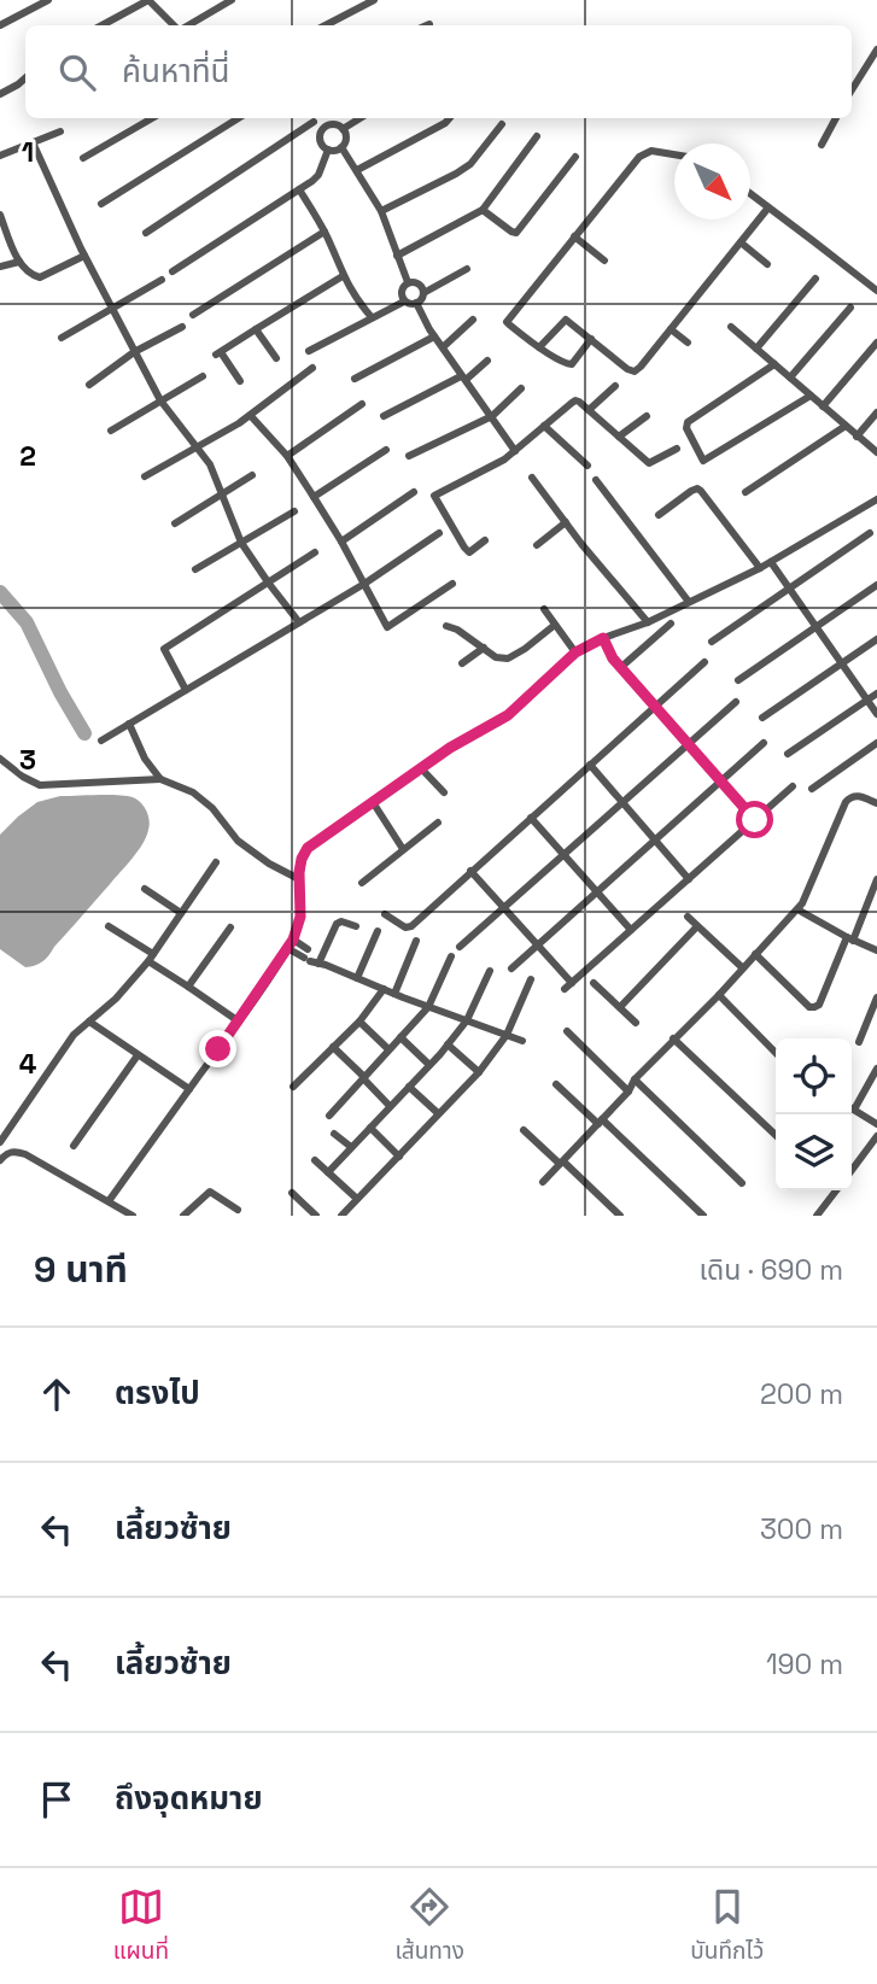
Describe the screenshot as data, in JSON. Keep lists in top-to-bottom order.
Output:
{
  "north": "bottom right",
  "page": {
    "search": "ค้นหาที่นี่",
    "heading": ["9 นาที", "เดิน · 690 m"],
    "list": [
      ["ตรงไป", "200 m"],
      ["เลี้ยวซ้าย", "300 m"],
      ["เลี้ยวซ้าย", "190 m"],
      "ถึงจุดหมาย"
    ],
    "nav": ["แผนที่", "เส้นทาง", "บันทึกไว้"]
  },
  "grid": {
    "rows": [
      "1",
      "2",
      "3",
      "4"
    ]
  }
}
